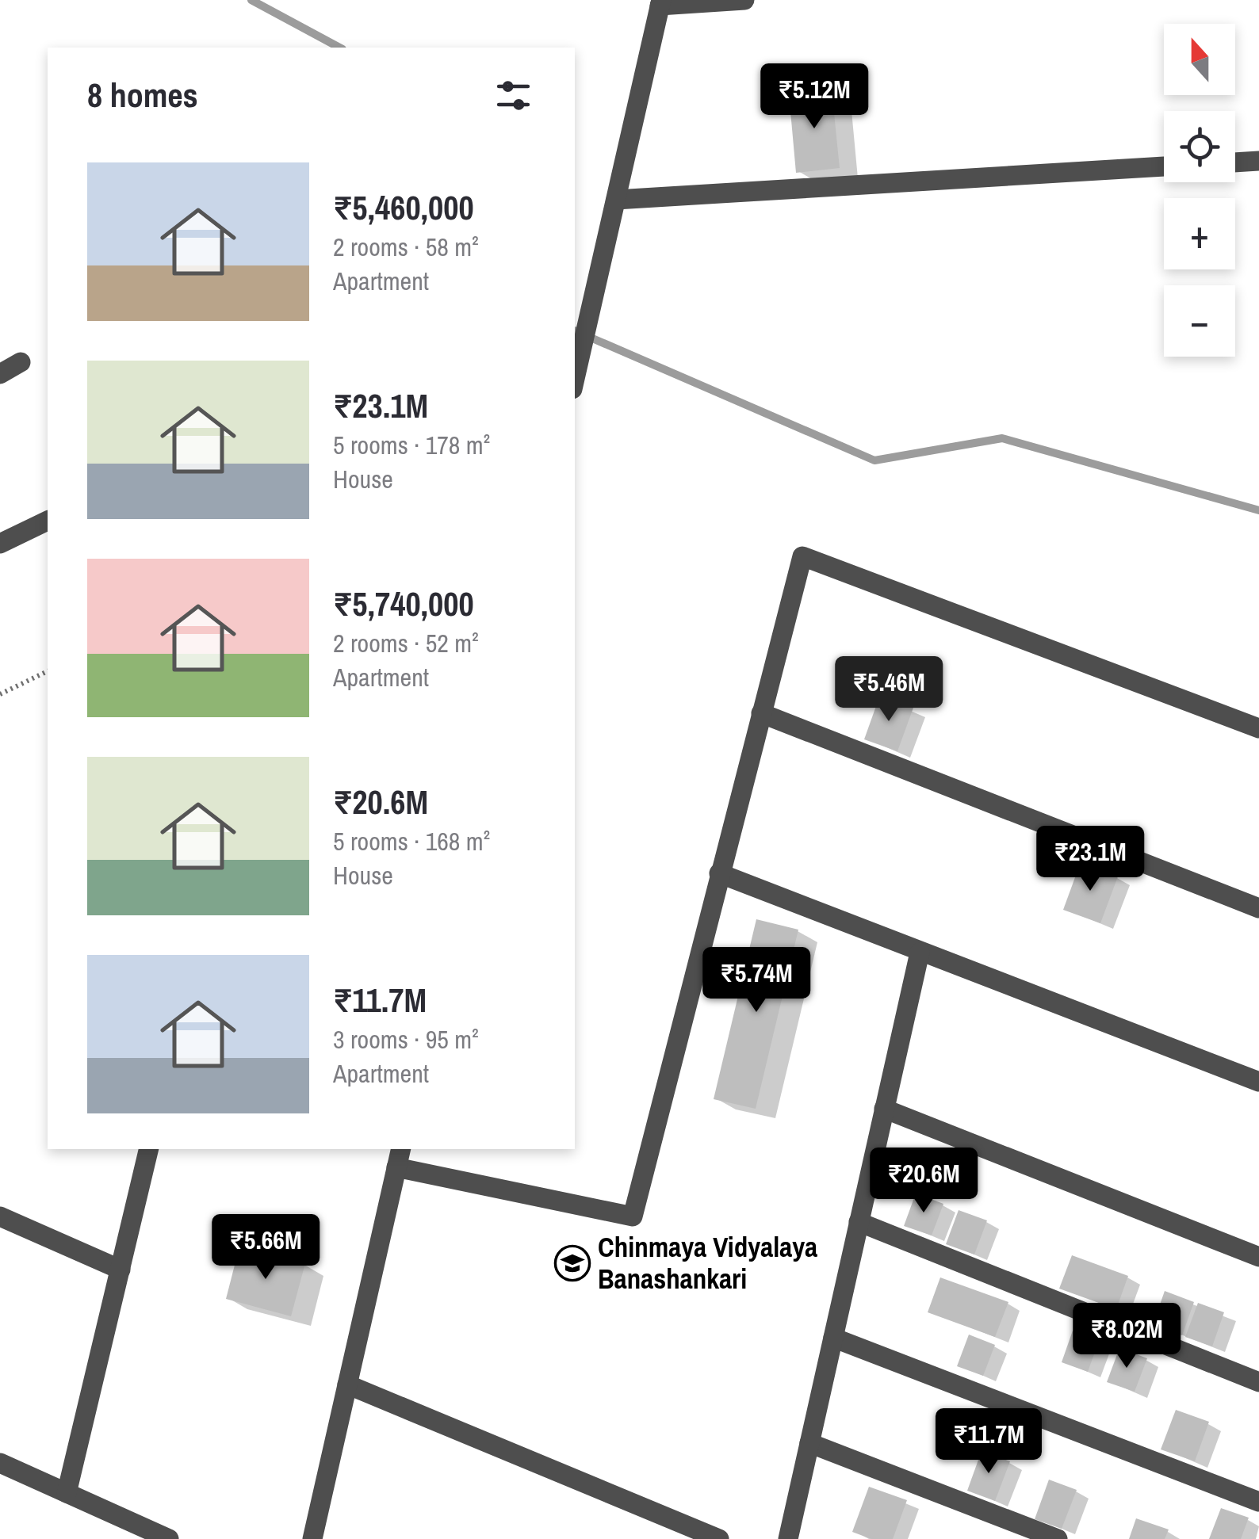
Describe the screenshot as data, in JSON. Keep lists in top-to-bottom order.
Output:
{
  "places": {
    "school or university": ["Chinmaya Vidyalaya Banashankari"]
  },
  "north": "top",
  "page": {
    "map_buttons": ["+", "−"],
    "heading": "8 homes",
    "price": [
      "₹5.12M",
      "₹5.46M",
      "₹23.1M",
      "₹5.74M",
      "₹20.6M",
      "₹5.66M",
      "₹8.02M",
      "₹11.7M"
    ],
    "list": [
      {
        "name": "₹5,460,000",
        "note": "2 rooms · 58 m² · Apartment"
      },
      {
        "name": "₹23.1M",
        "note": "5 rooms · 178 m² · House"
      },
      {
        "name": "₹5,740,000",
        "note": "2 rooms · 52 m² · Apartment"
      },
      {
        "name": "₹20.6M",
        "note": "5 rooms · 168 m² · House"
      },
      {
        "name": "₹11.7M",
        "note": "3 rooms · 95 m² · Apartment"
      }
    ]
  }
}
